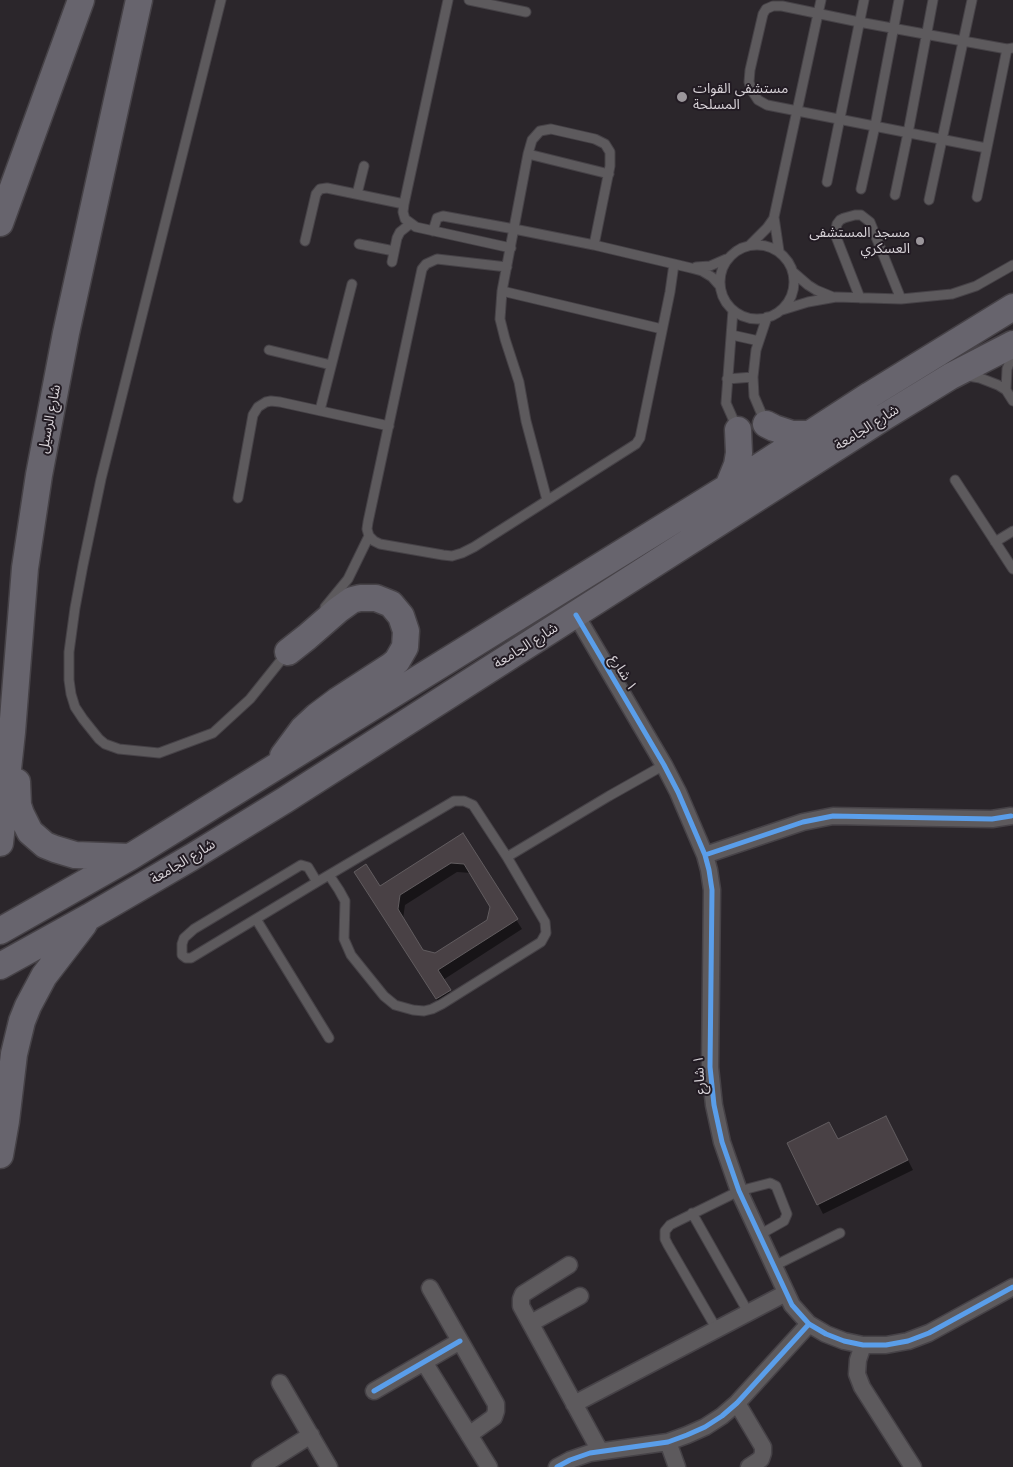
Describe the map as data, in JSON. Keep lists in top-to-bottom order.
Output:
{
  "streets": {
    "main road": ["شارع الرسيل", "شارع الجامعة"],
    "street": ["١ شارع"]
  },
  "crossings": [
    ["شارع الجامعة", "١ شارع"]
  ],
  "places": ["مستشفى القوات المسلحة", "مسجد المستشفى العسكري"]
}
